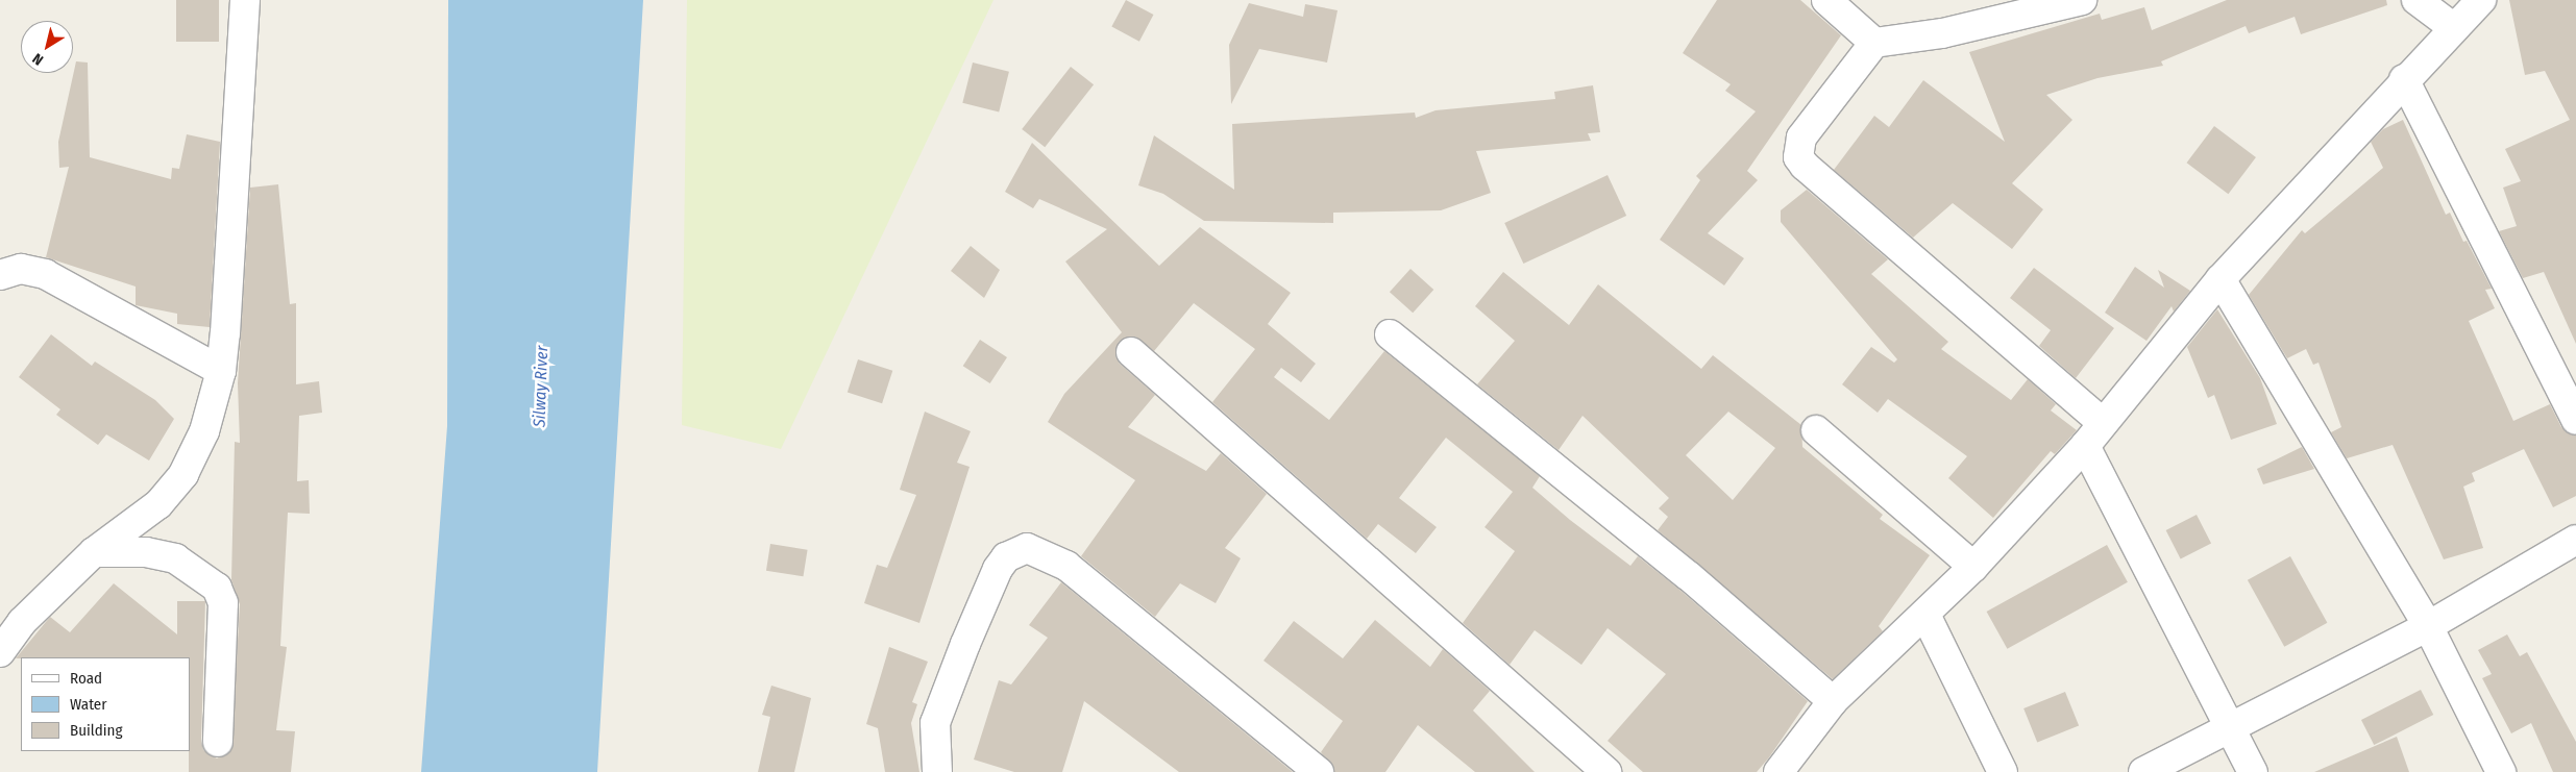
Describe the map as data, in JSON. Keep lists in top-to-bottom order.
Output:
{
  "water": ["Silway River"],
  "legend": ["Road", "Water", "Building"],
  "north": "bottom left"
}
